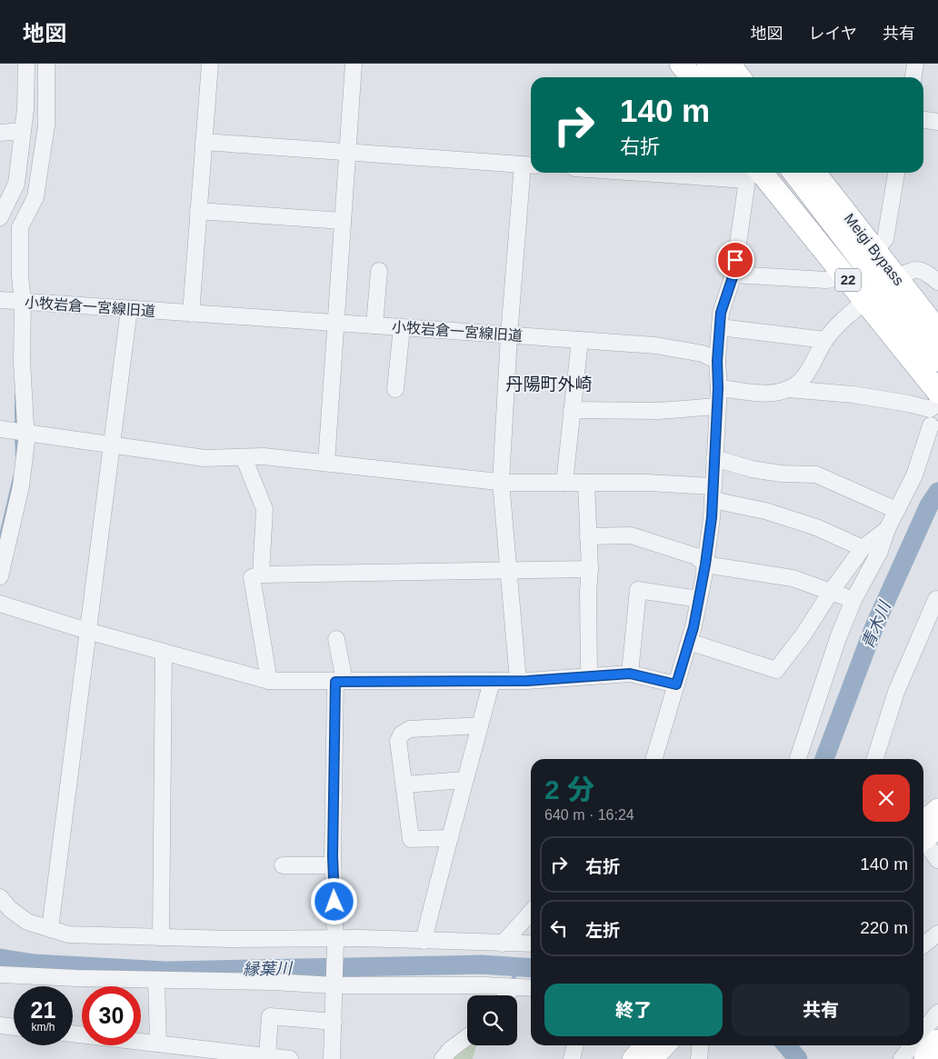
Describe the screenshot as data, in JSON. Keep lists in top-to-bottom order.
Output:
{
  "streets": {
    "highway": ["Meigi Bypass", "22"],
    "street": ["小牧岩倉一宮線旧道"]
  },
  "districts": ["丹陽町外崎"],
  "water": ["青木川", "縁葉川"],
  "page": {
    "header": "地図",
    "nav": ["地図", "レイヤ", "共有"],
    "turn": ["140 m", "右折"],
    "heading": ["2 分", "640 m · 16:24"],
    "list": [
      {
        "name": "右折",
        "value": "140 m"
      },
      {
        "name": "左折",
        "value": "220 m"
      }
    ],
    "buttons": ["終了", "共有"],
    "speed": "21 km/h",
    "limit": "30"
  }
}
